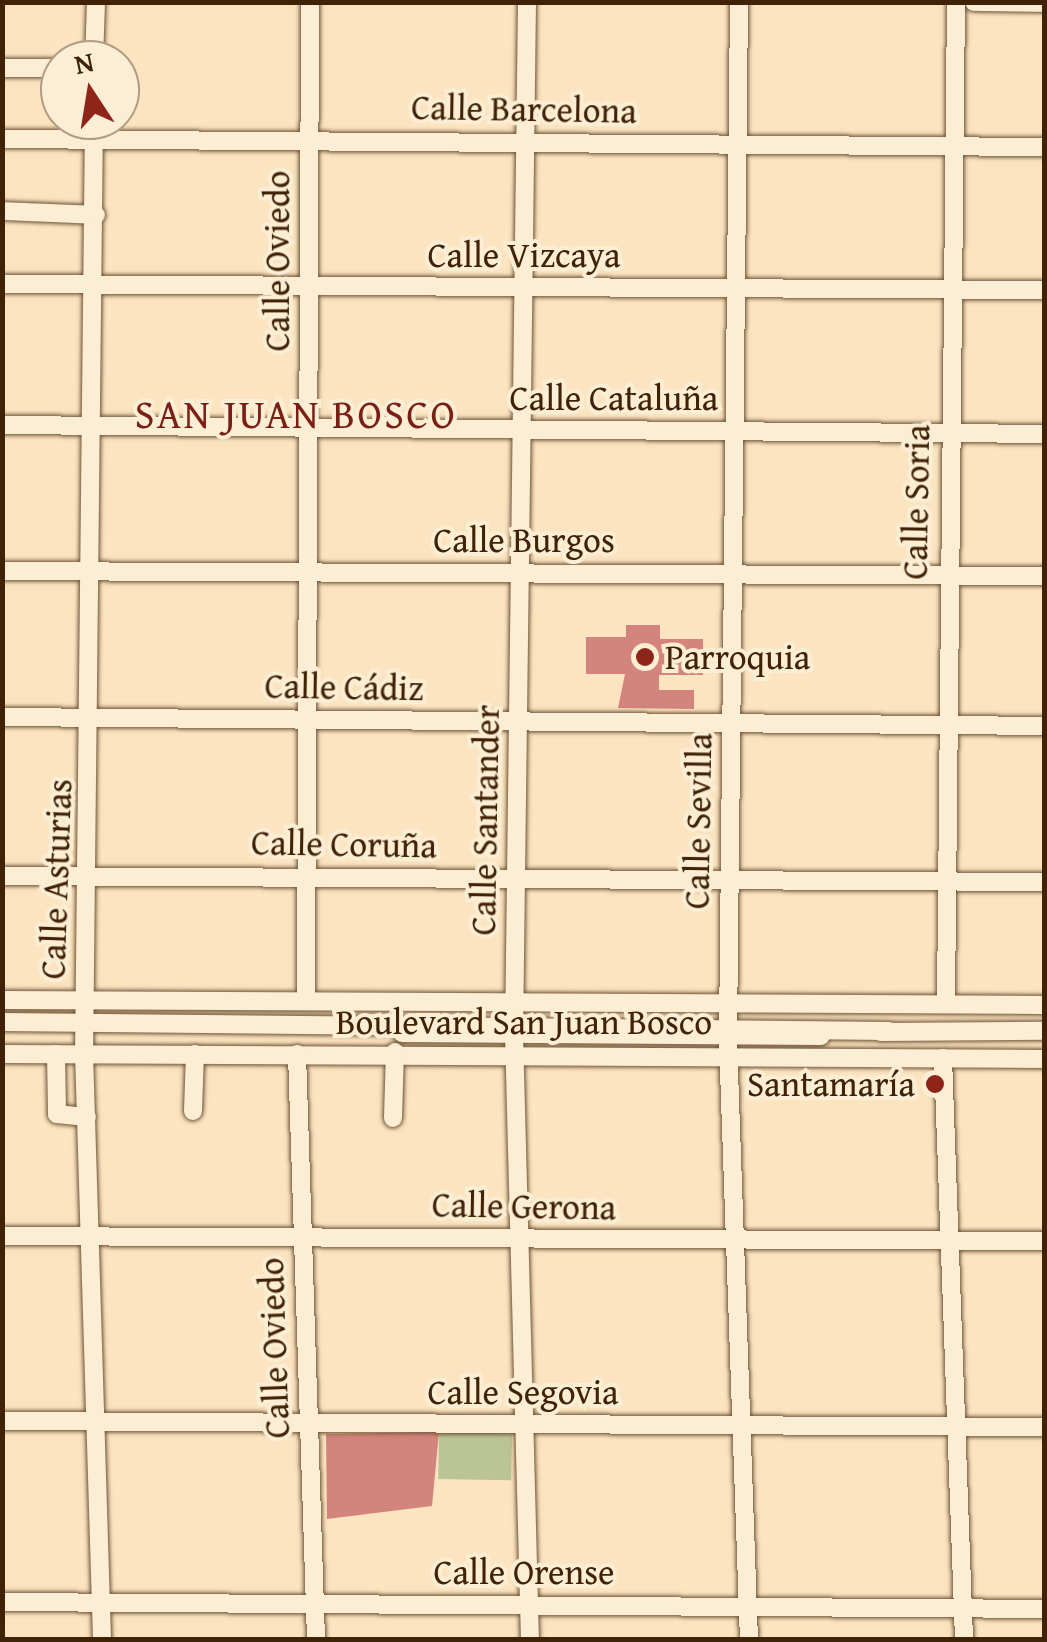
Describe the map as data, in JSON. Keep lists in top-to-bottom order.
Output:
{
  "streets": {
    "street": [
      "Calle Barcelona",
      "Calle Vizcaya",
      "Calle Oviedo",
      "Calle Cataluña",
      "Calle Soria",
      "Calle Burgos",
      "Calle Cádiz",
      "Calle Santander",
      "Calle Sevilla",
      "Calle Coruña",
      "Calle Asturias",
      "Boulevard San Juan Bosco",
      "Calle Gerona",
      "Calle Segovia",
      "Calle Orense"
    ]
  },
  "crossings": [
    ["Calle Barcelona", "Calle Oviedo"],
    ["Calle Barcelona", "Calle Soria"],
    ["Calle Barcelona", "Calle Santander"],
    ["Calle Barcelona", "Calle Sevilla"],
    ["Calle Vizcaya", "Calle Oviedo"],
    ["Calle Vizcaya", "Calle Soria"],
    ["Calle Vizcaya", "Calle Santander"],
    ["Calle Vizcaya", "Calle Sevilla"],
    ["Calle Vizcaya", "Calle Asturias"],
    ["Calle Oviedo", "Calle Cataluña"],
    ["Calle Oviedo", "Calle Burgos"],
    ["Calle Oviedo", "Calle Cádiz"],
    ["Calle Oviedo", "Calle Coruña"],
    ["Calle Oviedo", "Boulevard San Juan Bosco"],
    ["Calle Oviedo", "Calle Gerona"],
    ["Calle Oviedo", "Calle Segovia"],
    ["Calle Oviedo", "Calle Orense"],
    ["Calle Cataluña", "Calle Soria"],
    ["Calle Cataluña", "Calle Santander"],
    ["Calle Cataluña", "Calle Sevilla"],
    ["Calle Cataluña", "Calle Asturias"],
    ["Calle Soria", "Calle Burgos"],
    ["Calle Soria", "Calle Cádiz"],
    ["Calle Soria", "Calle Coruña"],
    ["Calle Soria", "Boulevard San Juan Bosco"],
    ["Calle Burgos", "Calle Santander"],
    ["Calle Burgos", "Calle Sevilla"],
    ["Calle Burgos", "Calle Asturias"],
    ["Calle Cádiz", "Calle Santander"],
    ["Calle Cádiz", "Calle Sevilla"],
    ["Calle Cádiz", "Calle Asturias"],
    ["Calle Santander", "Calle Coruña"],
    ["Calle Santander", "Boulevard San Juan Bosco"],
    ["Calle Santander", "Calle Gerona"],
    ["Calle Santander", "Calle Segovia"],
    ["Calle Santander", "Calle Orense"],
    ["Calle Sevilla", "Calle Coruña"],
    ["Calle Sevilla", "Boulevard San Juan Bosco"],
    ["Calle Sevilla", "Calle Gerona"],
    ["Calle Sevilla", "Calle Segovia"],
    ["Calle Sevilla", "Calle Orense"],
    ["Calle Coruña", "Calle Asturias"],
    ["Calle Asturias", "Boulevard San Juan Bosco"],
    ["Calle Asturias", "Calle Gerona"],
    ["Calle Asturias", "Calle Segovia"],
    ["Calle Asturias", "Calle Orense"]
  ],
  "districts": ["SAN JUAN BOSCO"],
  "places": ["Parroquia", "Santamaría"],
  "north": "top"
}
